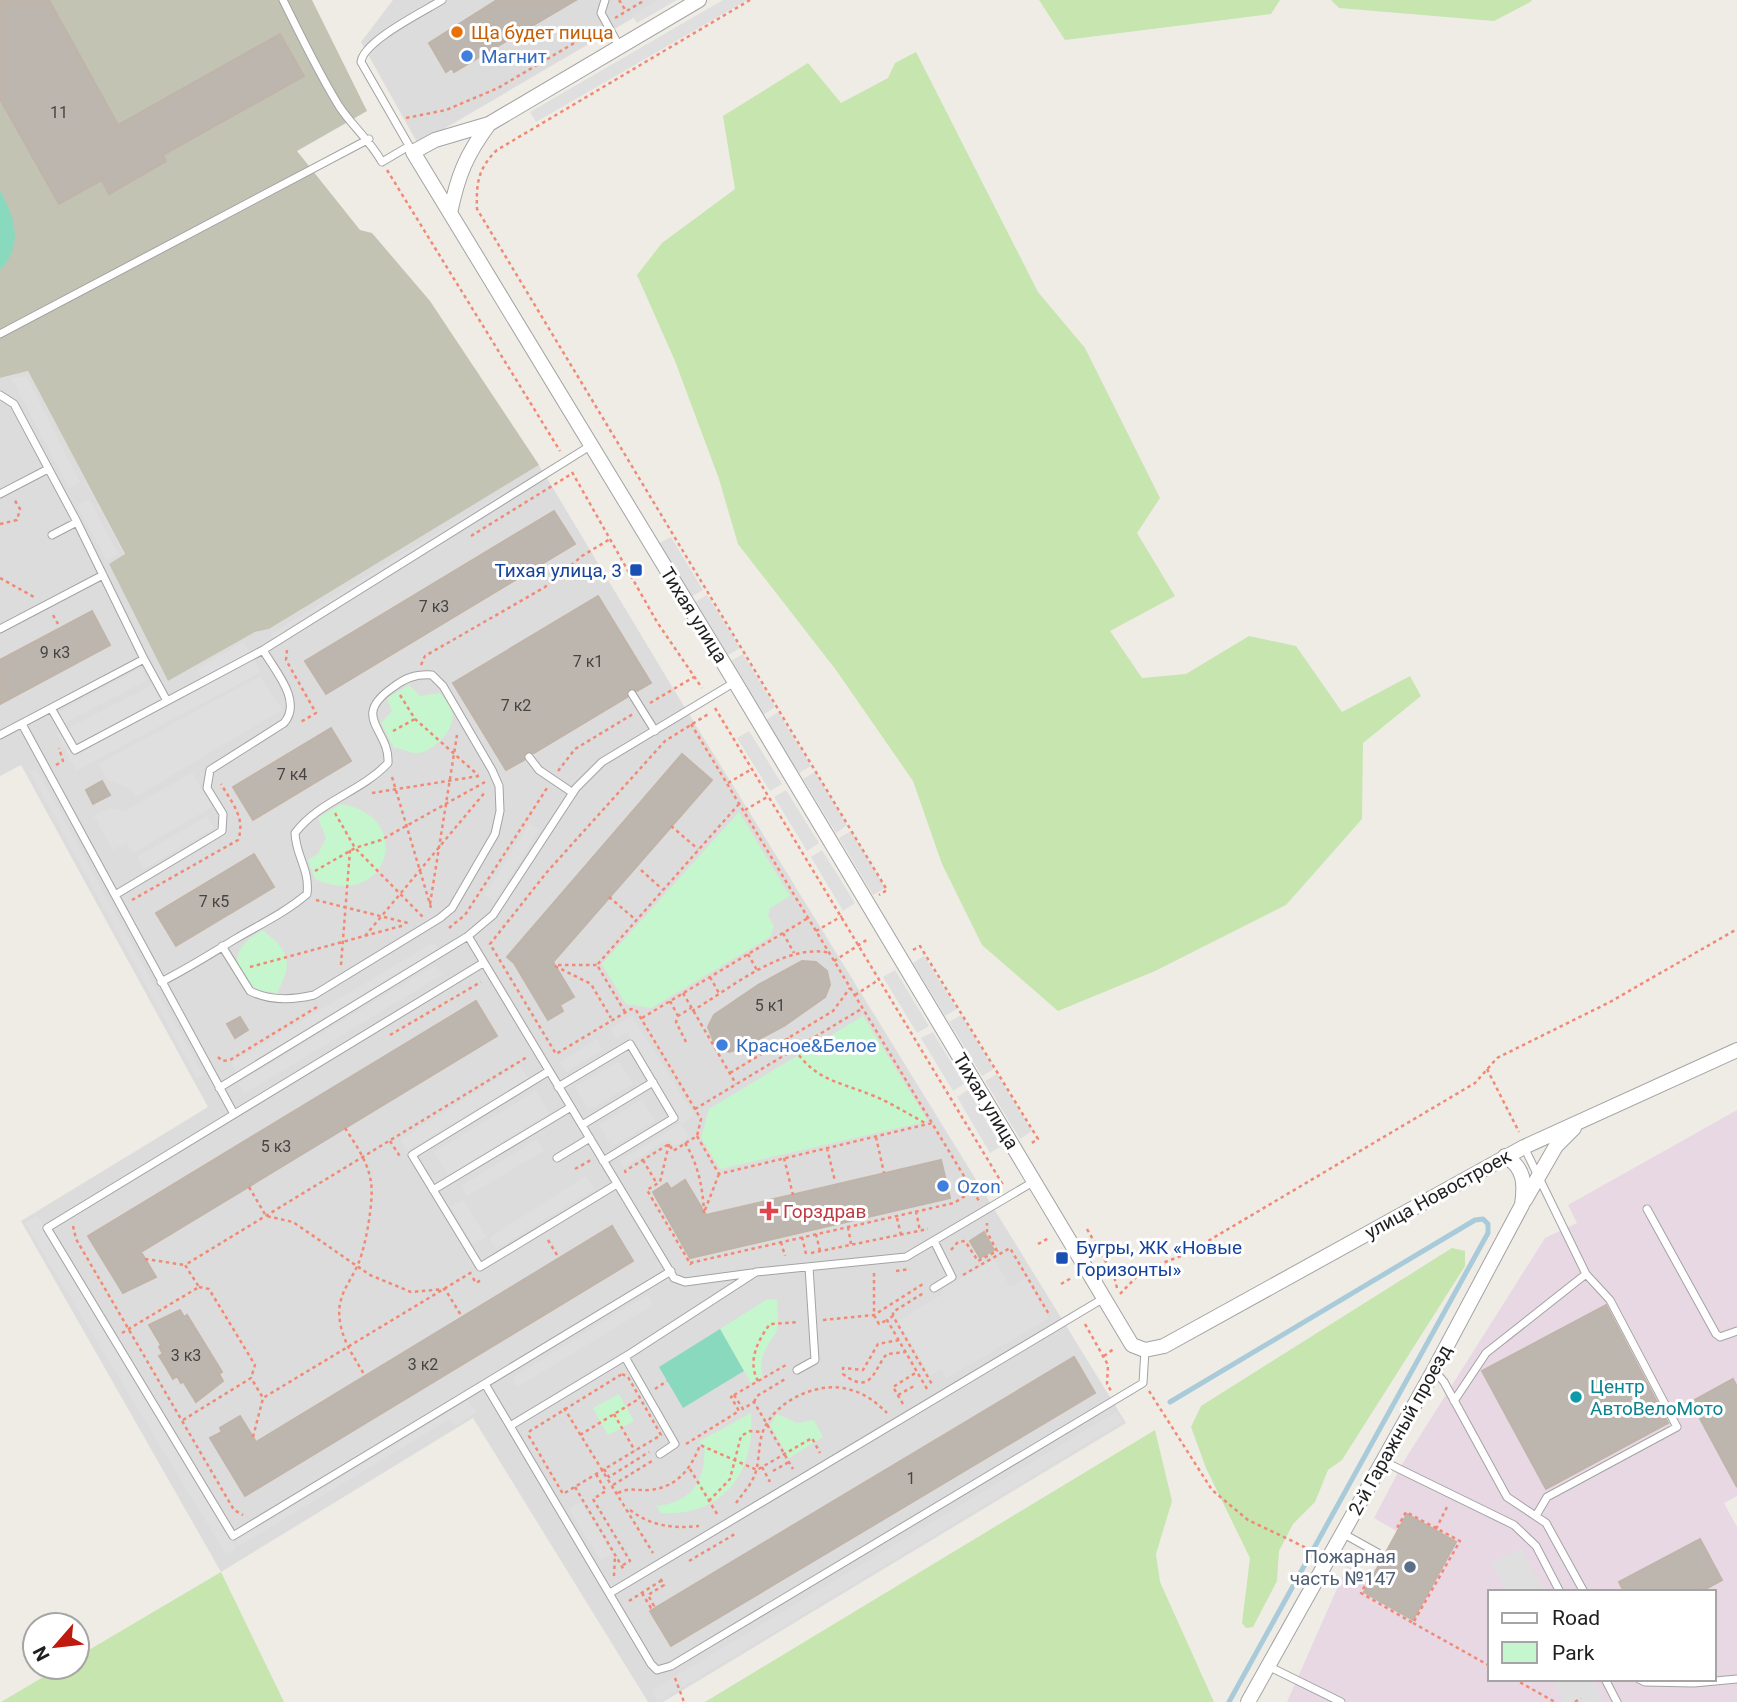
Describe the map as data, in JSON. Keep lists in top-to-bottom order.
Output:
{
  "streets": {
    "street": ["Тихая улица", "улица Новостроек", "2-й Гаражный проезд"]
  },
  "crossings": [
    ["Тихая улица", "улица Новостроек"],
    ["улица Новостроек", "2-й Гаражный проезд"]
  ],
  "places": {
    "other": [
      "Ща будет пицца",
      "Магнит",
      "Красное&Белое",
      "Ozon",
      "Центр АвтоВелоМото",
      "Пожарная часть №147"
    ],
    "transit": ["Тихая улица, 3", "Бугры, ЖК «Новые Горизонты»"],
    "health": ["Горздрав"]
  },
  "house_numbers": [
    "11",
    "7 к3",
    "9 к3",
    "7 к1",
    "7 к2",
    "7 к4",
    "7 к5",
    "5 к1",
    "5 к3",
    "3 к3",
    "3 к2",
    "1"
  ],
  "legend": ["Road", "Park"],
  "north": "bottom left"
}
